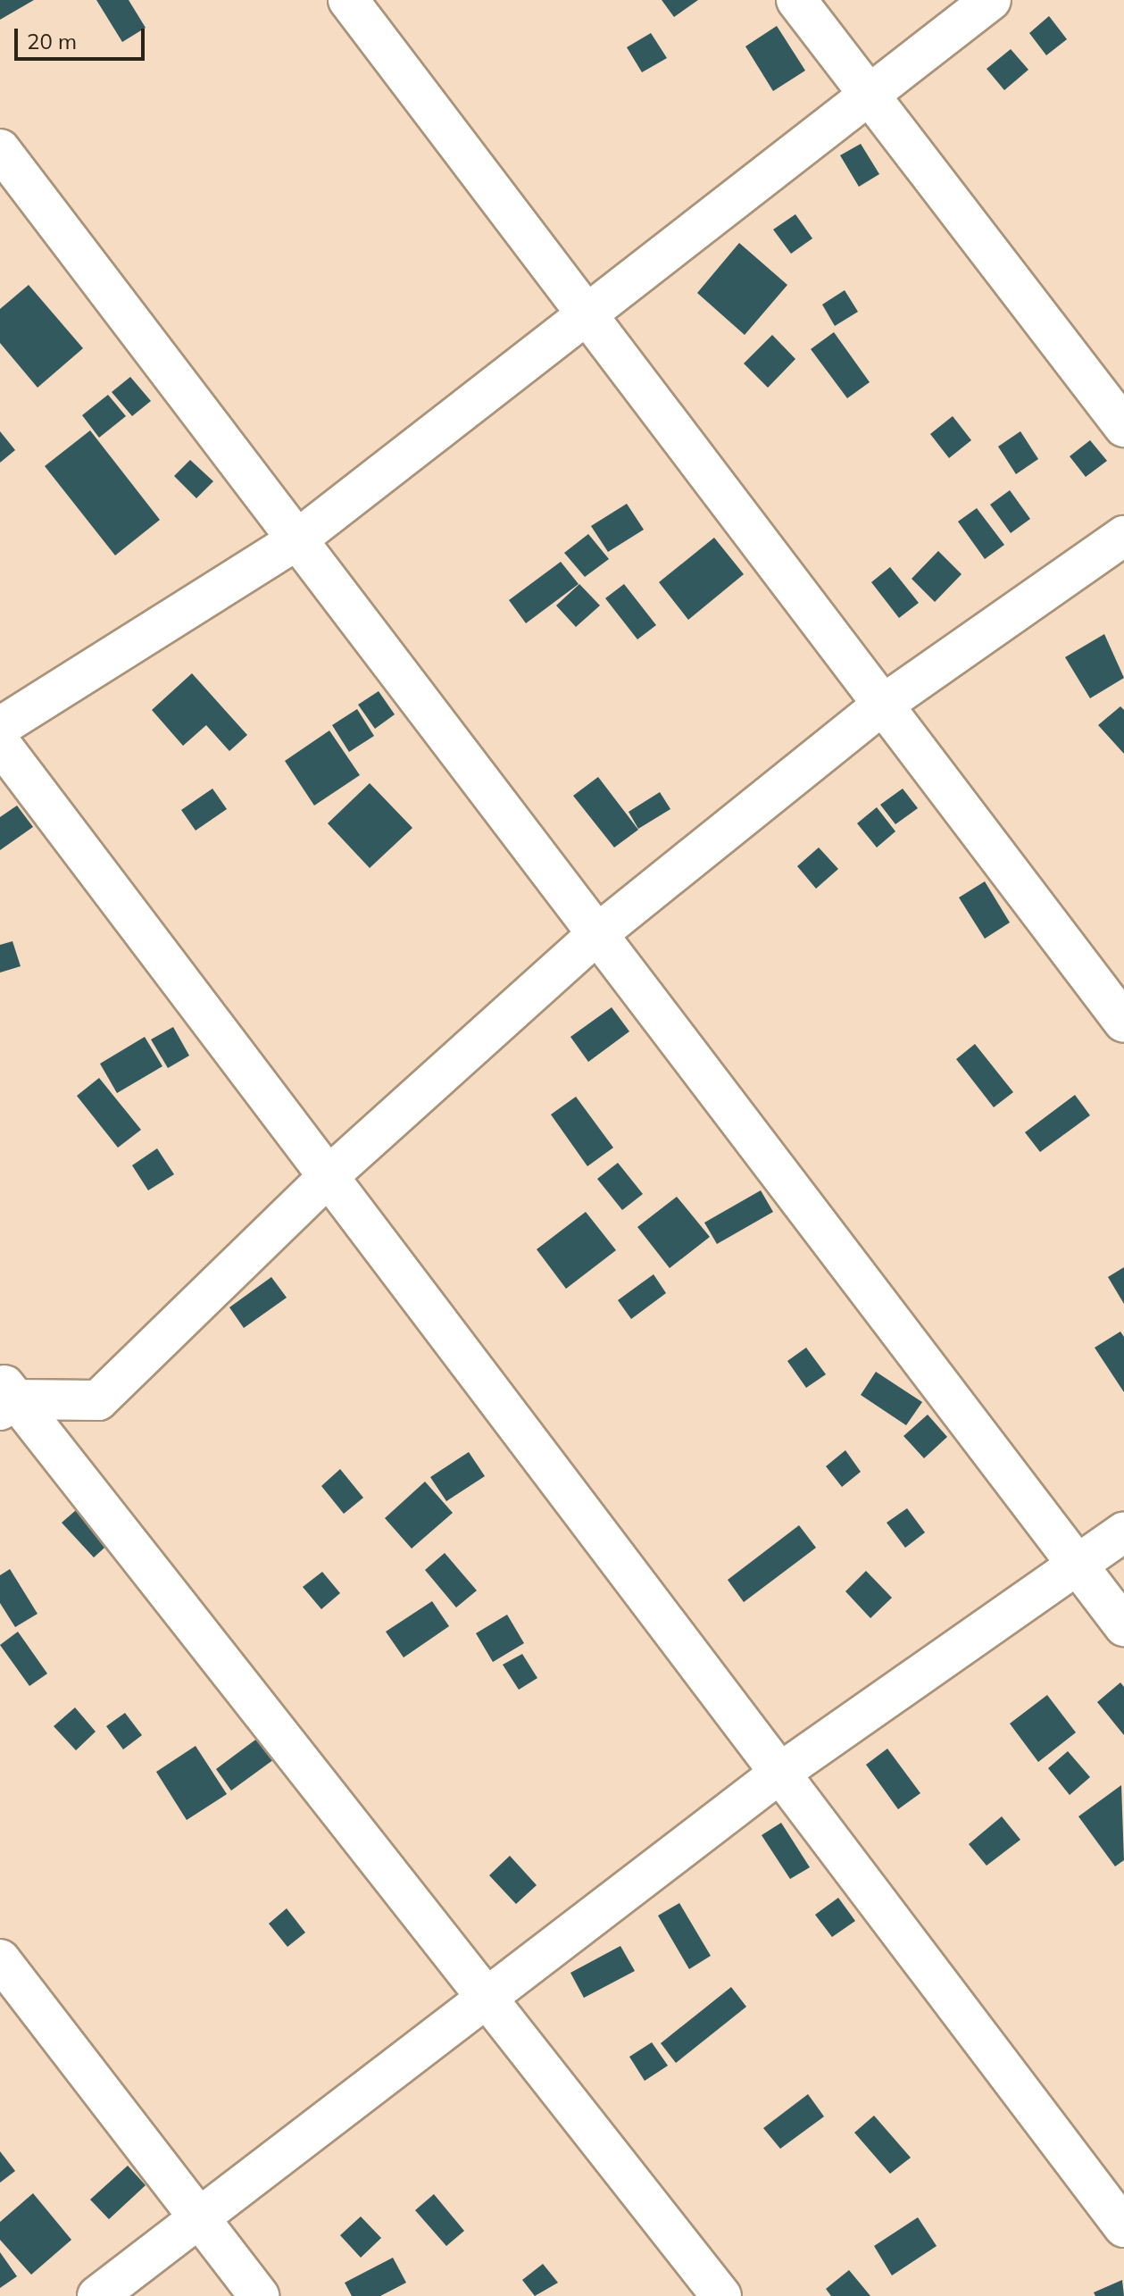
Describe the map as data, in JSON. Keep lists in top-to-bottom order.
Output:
{
  "scale_bar": "20 m"
}
